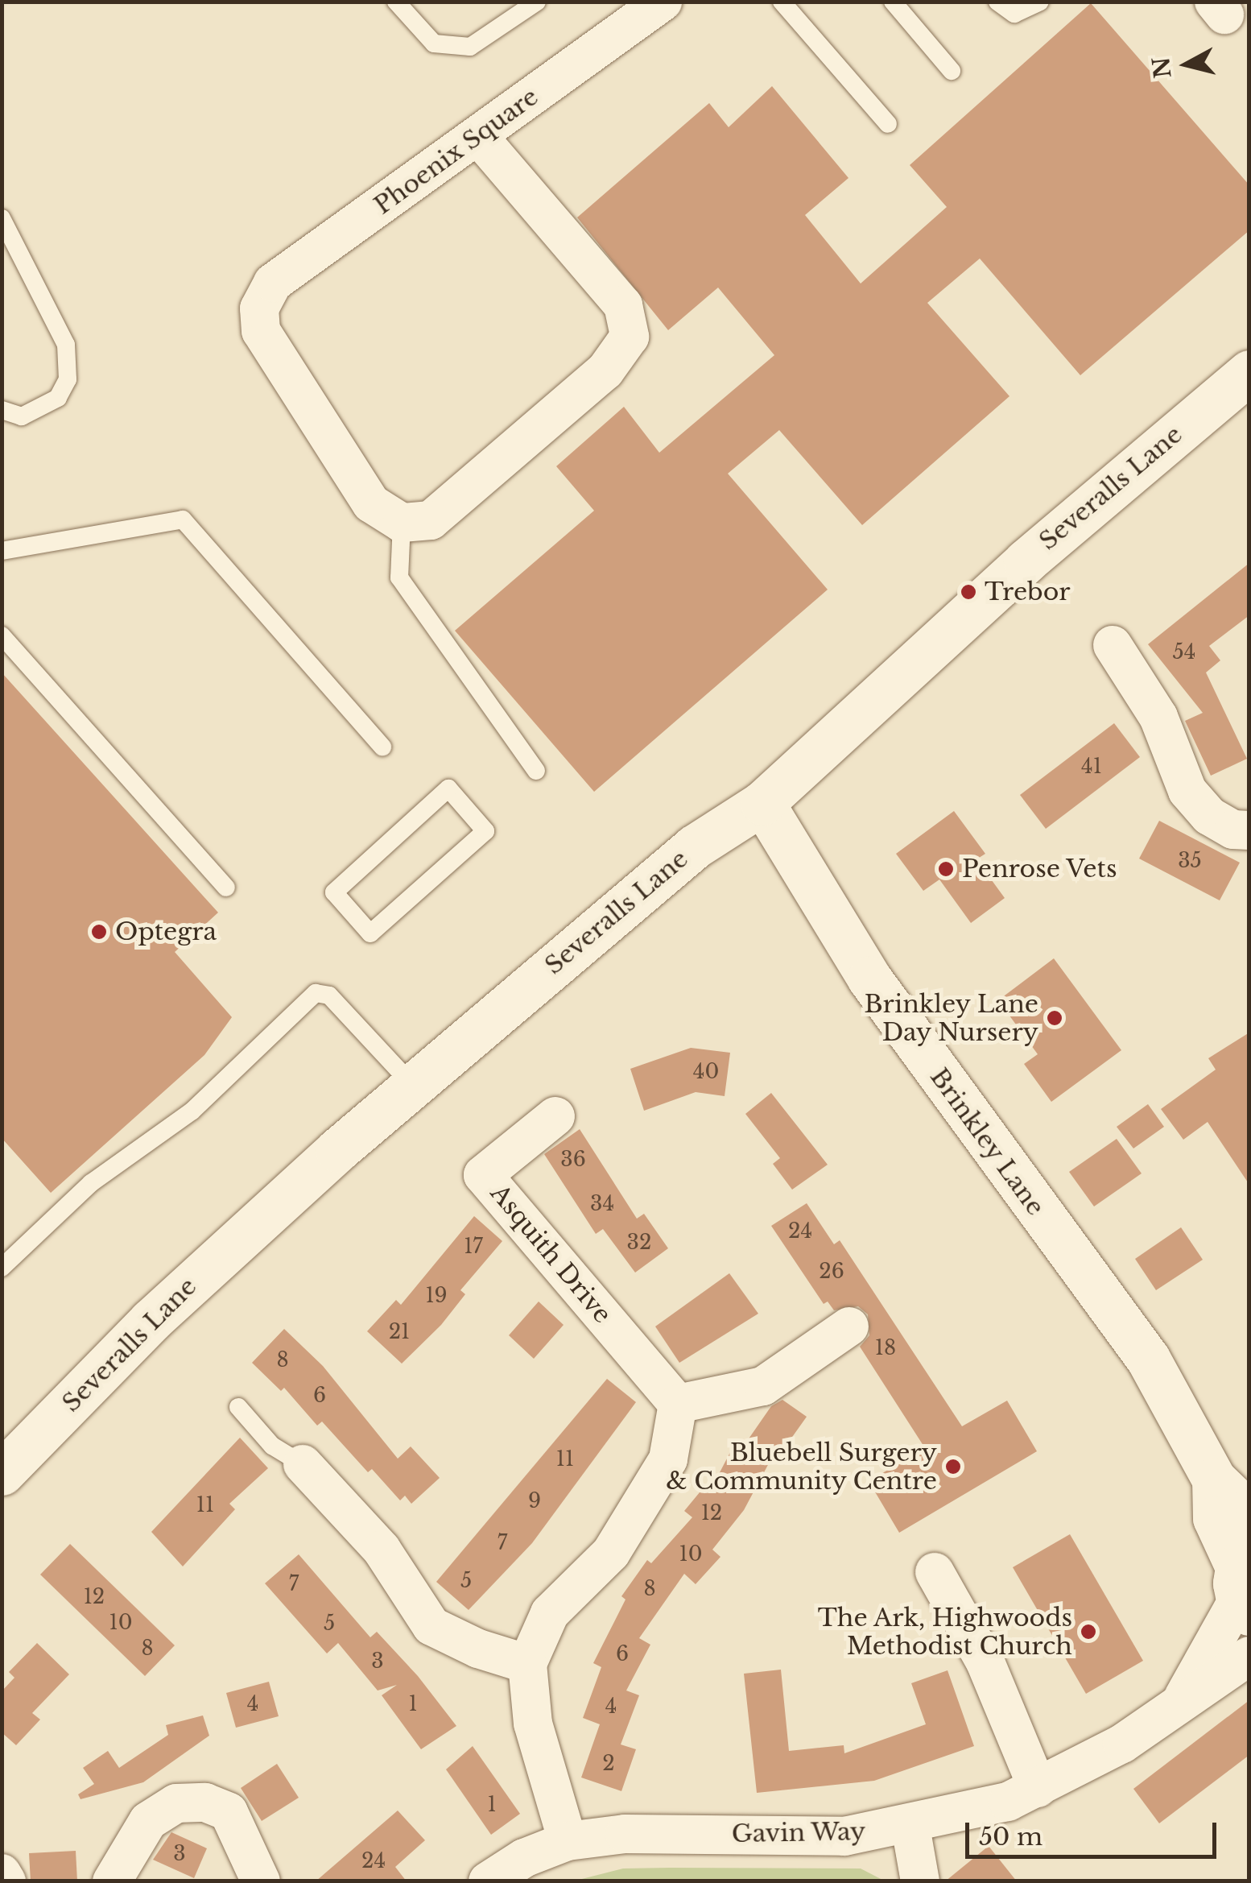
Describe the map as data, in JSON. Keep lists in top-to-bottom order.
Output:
{
  "streets": {
    "street": [
      "Phoenix Square",
      "Severalls Lane",
      "Brinkley Lane",
      "Asquith Drive",
      "Gavin Way"
    ]
  },
  "crossings": [
    ["Severalls Lane", "Brinkley Lane"]
  ],
  "places": [
    "Trebor",
    "Penrose Vets",
    "Optegra",
    "Brinkley Lane Day Nursery",
    "Bluebell Surgery & Community Centre",
    "The Ark, Highwoods Methodist Church"
  ],
  "house_numbers": [
    "54",
    "41",
    "35",
    "40",
    "36",
    "34",
    "24",
    "32",
    "17",
    "26",
    "19",
    "21",
    "18",
    "8",
    "6",
    "11",
    "9",
    "11",
    "12",
    "7",
    "10",
    "5",
    "7",
    "8",
    "12",
    "10",
    "5",
    "8",
    "6",
    "3",
    "4",
    "1",
    "4",
    "2",
    "1",
    "3",
    "24"
  ],
  "scale_bar": "50 m",
  "north": "left"
}
